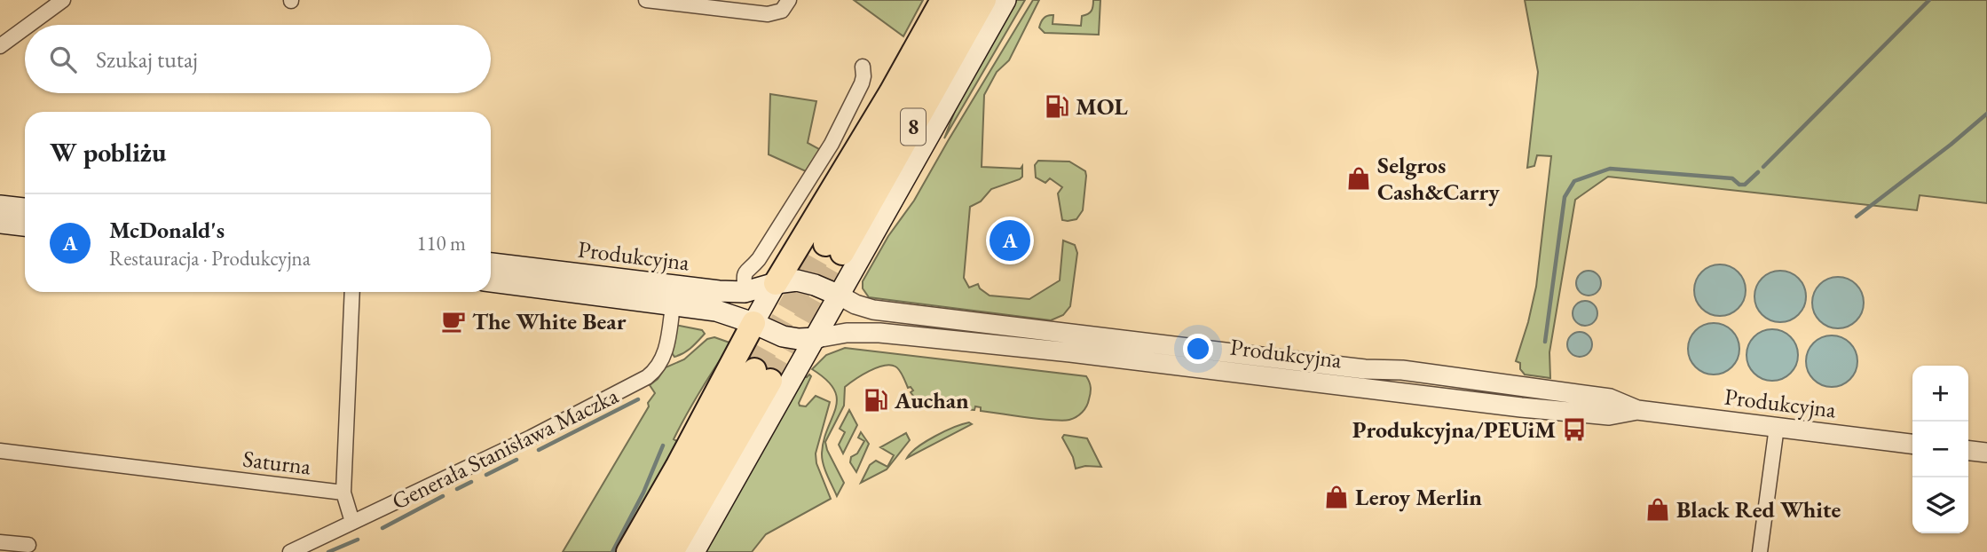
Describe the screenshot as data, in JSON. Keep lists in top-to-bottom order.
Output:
{
  "streets": {
    "highway": ["8"],
    "main road": ["Produkcyjna"],
    "street": ["Generała Stanisława Maczka", "Saturna"]
  },
  "crossings": [
    ["Produkcyjna", "Generała Stanisława Maczka"]
  ],
  "places": {
    "fuel station": ["MOL", "Auchan"],
    "shop": ["Selgros Cash&Carry", "Leroy Merlin", "Black Red White"],
    "cafe": ["The White Bear"],
    "bus stop": ["Produkcyjna/PEUiM"]
  },
  "page": {
    "search": "Szukaj tutaj",
    "heading": "W pobliżu",
    "list": [
      {
        "mark": "A",
        "name": "McDonald's",
        "note": "Restauracja · Produkcyjna",
        "value": "110 m"
      }
    ],
    "pins": "A",
    "map_buttons": ["+", "−"]
  }
}
